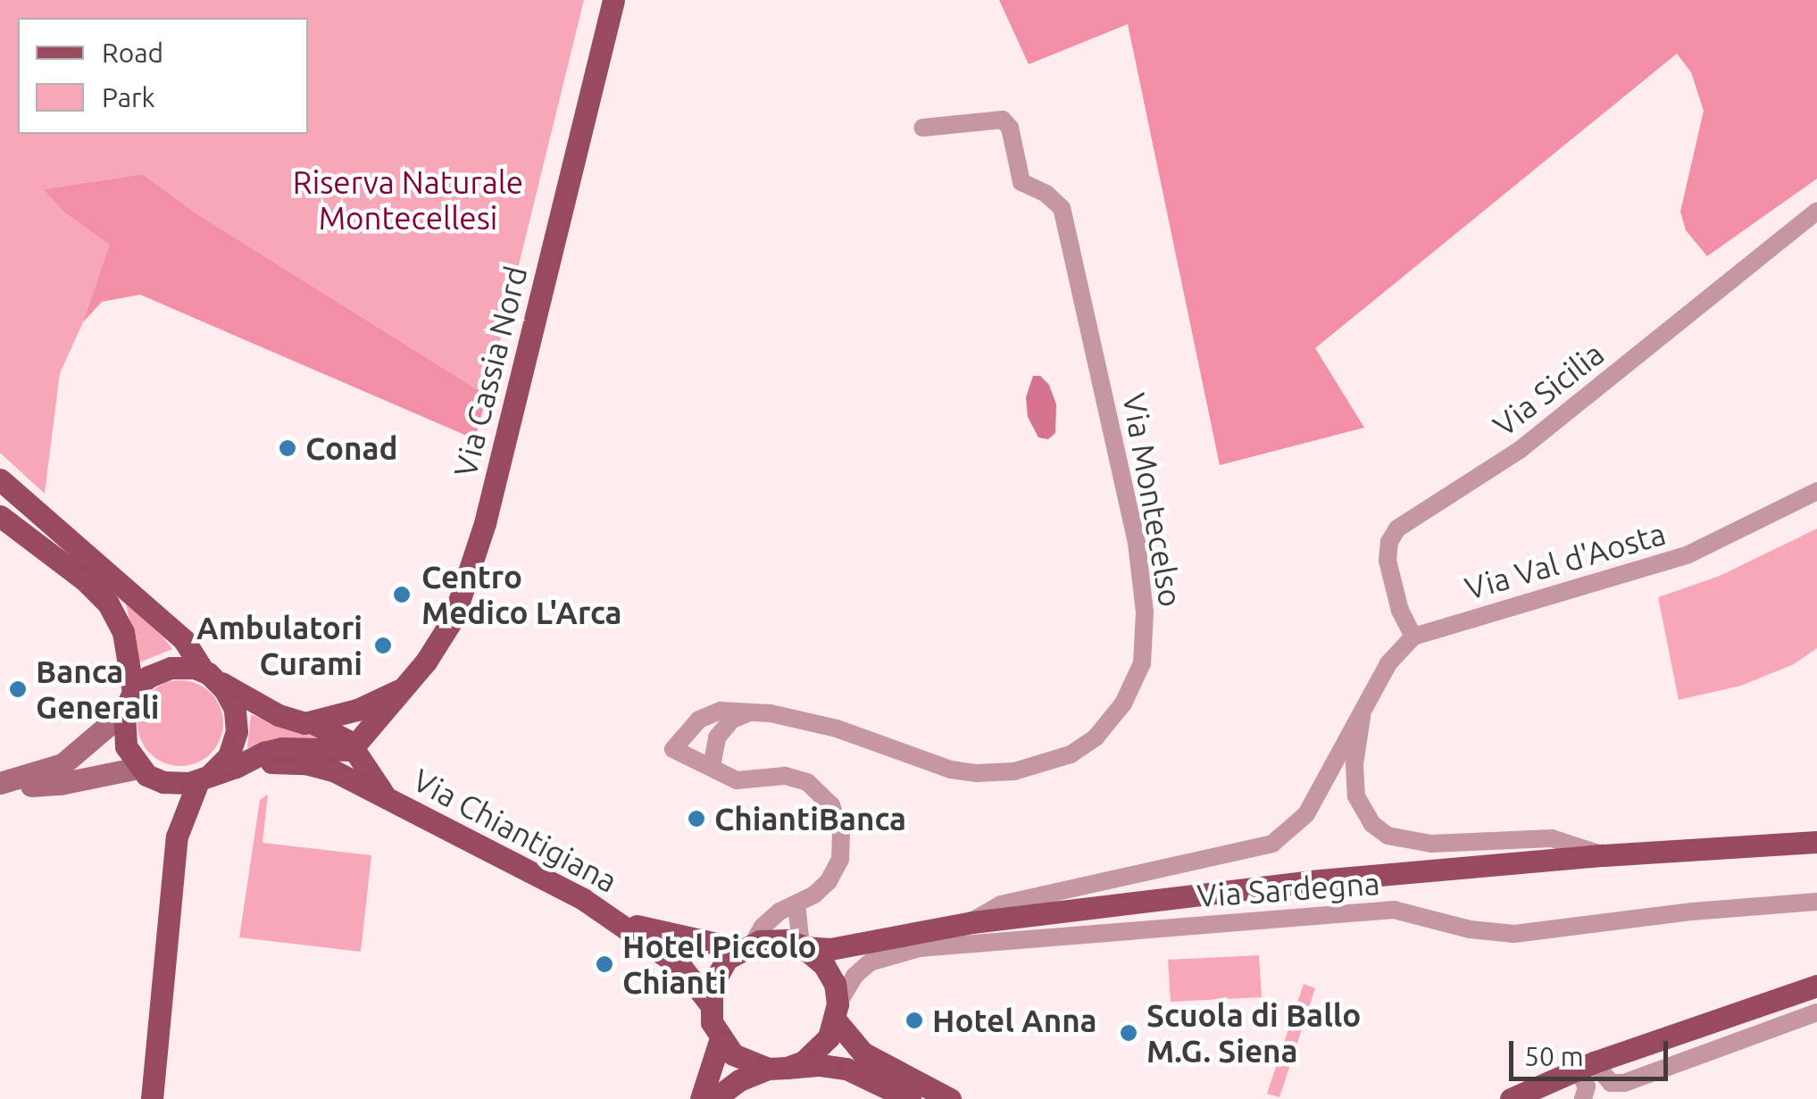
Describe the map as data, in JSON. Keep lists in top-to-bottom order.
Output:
{
  "streets": {
    "main road": ["Via Cassia Nord", "Via Chiantigiana"],
    "street": [
      "Via Sicilia",
      "Via Montecelso",
      "Via Val d'Aosta",
      "Via Sardegna"
    ]
  },
  "crossings": [
    ["Via Cassia Nord", "Via Chiantigiana"],
    ["Via Sicilia", "Via Val d'Aosta"],
    ["Via Chiantigiana", "Via Sardegna"]
  ],
  "parks": ["Riserva Naturale Montecellesi"],
  "places": [
    "Conad",
    "Centro Medico L'Arca",
    "Ambulatori Curami",
    "Banca Generali",
    "ChiantiBanca",
    "Hotel Piccolo Chianti",
    "Hotel Anna",
    "Scuola di Ballo M.G. Siena"
  ],
  "legend": ["Road", "Park"],
  "scale_bar": "50 m"
}
